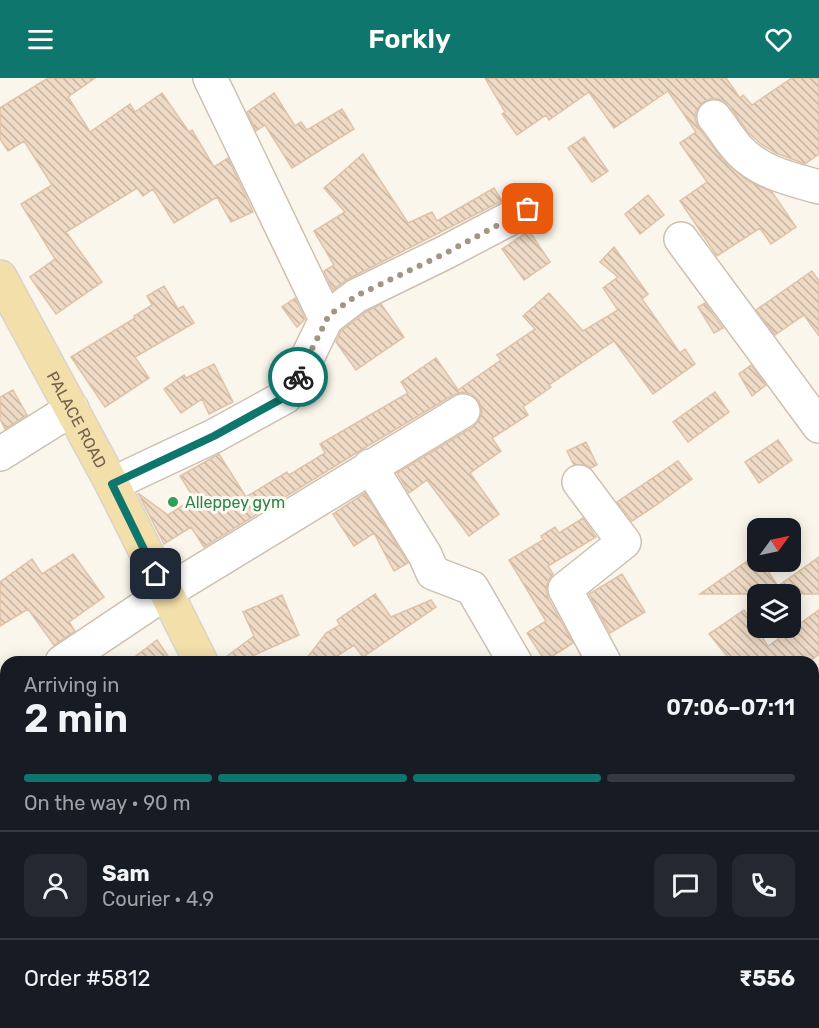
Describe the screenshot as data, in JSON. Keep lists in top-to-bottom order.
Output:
{
  "streets": {
    "main road": ["PALACE ROAD"]
  },
  "places": ["Alleppey gym"],
  "north": "top right",
  "page": {
    "header": "Forkly",
    "heading": ["2 min", "Arriving in", "07:06–07:11"],
    "panel": [
      "Sam",
      "Courier · 4.9",
      "Order #5812",
      "₹556"
    ],
    "bar": "On the way · 90 m"
  }
}
